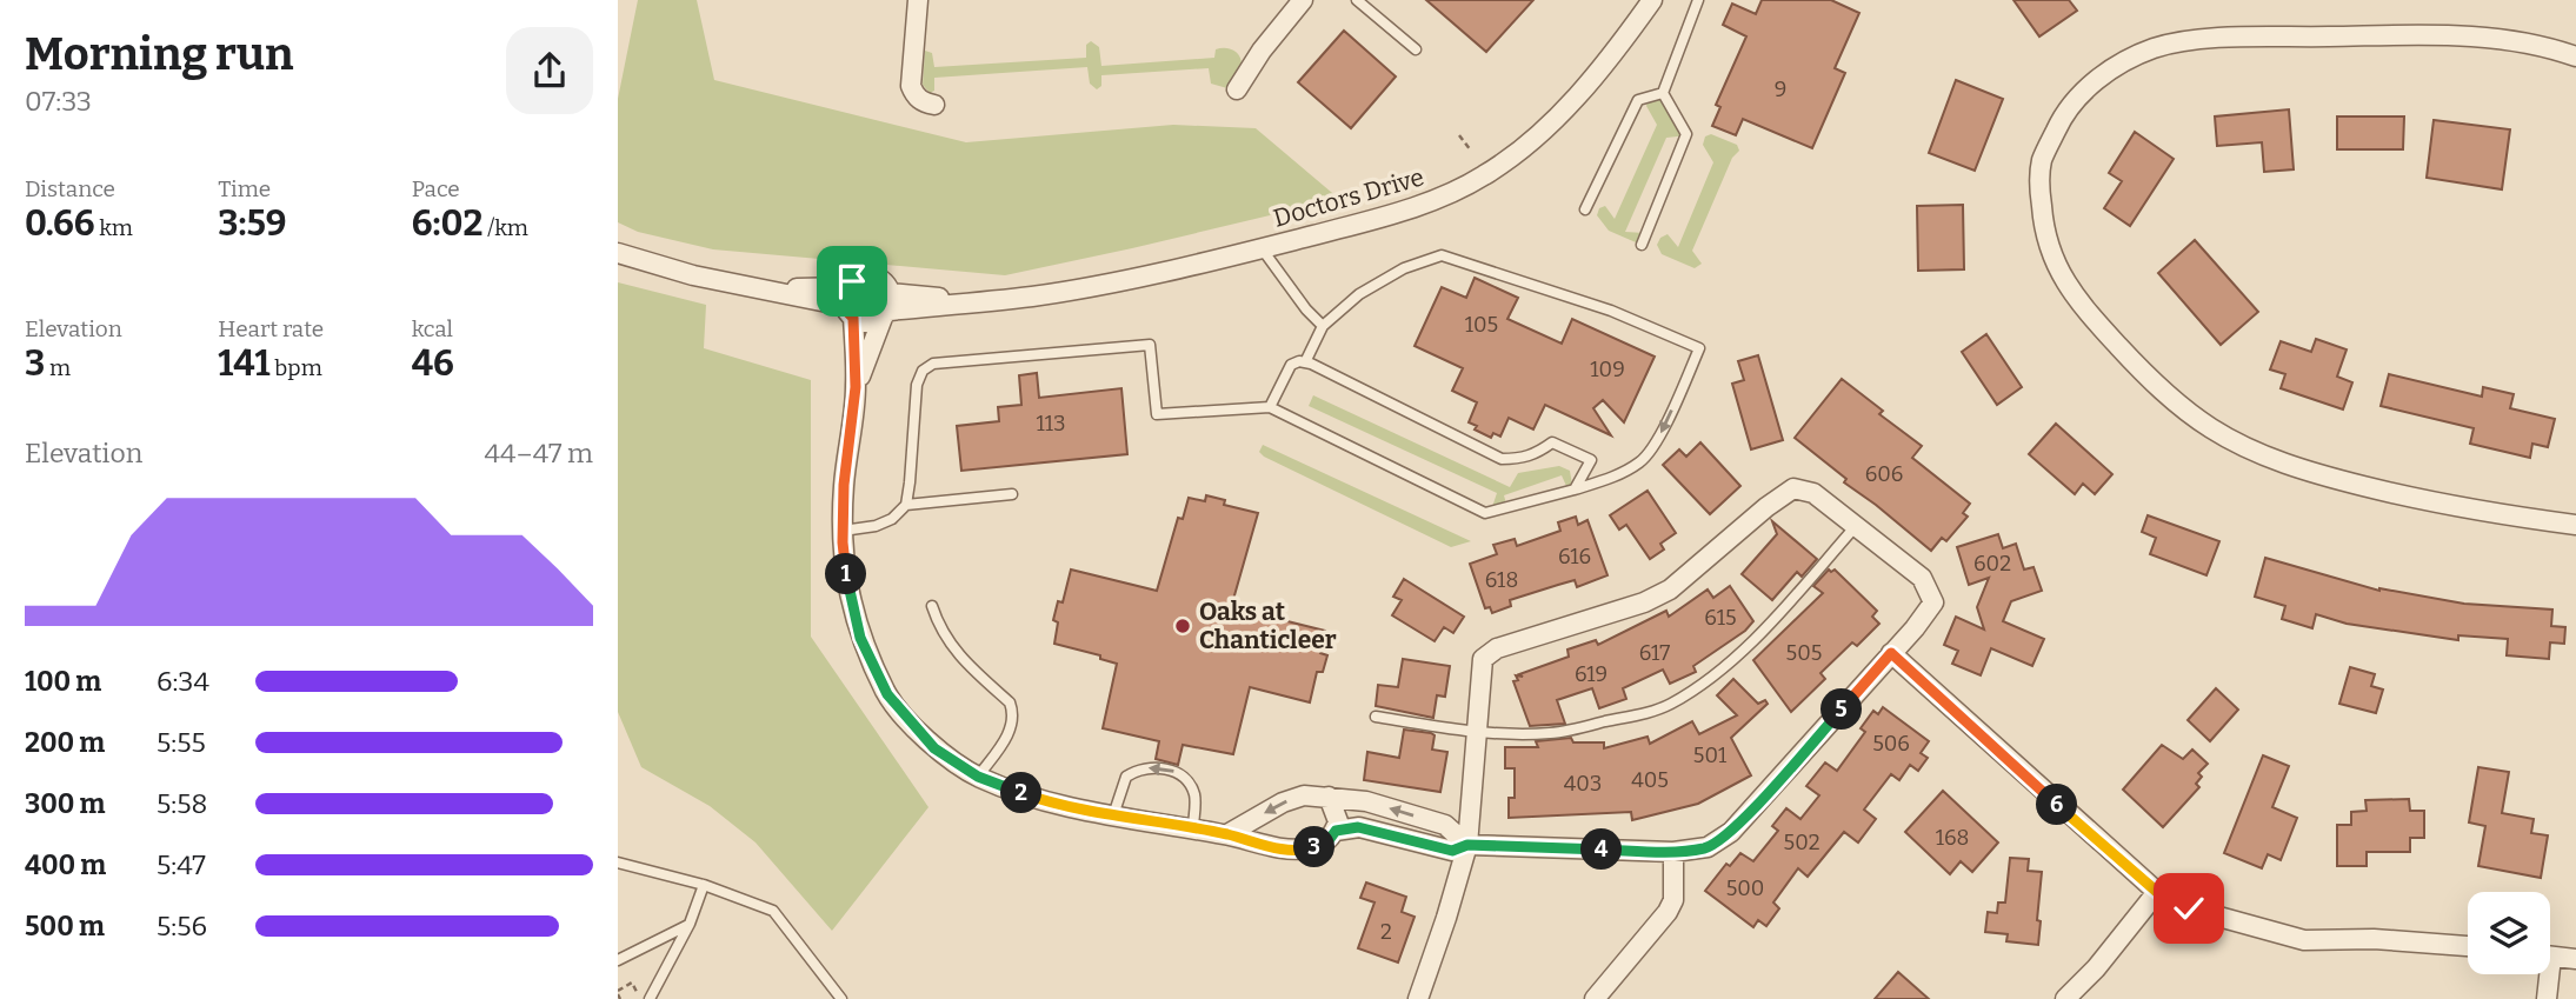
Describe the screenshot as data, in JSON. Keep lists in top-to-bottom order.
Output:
{
  "streets": {
    "street": ["Doctors Drive"]
  },
  "places": ["Oaks at Chanticleer"],
  "house_numbers": [
    "9",
    "105",
    "109",
    "113",
    "606",
    "616",
    "602",
    "618",
    "615",
    "617",
    "505",
    "619",
    "506",
    "501",
    "405",
    "403",
    "168",
    "502",
    "500",
    "2"
  ],
  "page": {
    "heading": ["Morning run", "07:33"],
    "stats": [
      ["Distance", "0.66 km"],
      ["Time", "3:59"],
      ["Pace", "6:02 /km"],
      ["Elevation", "3 m"],
      ["Heart rate", "141 bpm"],
      ["kcal", "46"]
    ],
    "chart": ["Elevation", "44–47 m"],
    "pins": [
      "1",
      "5",
      "2",
      "6",
      "3",
      "4"
    ],
    "list": [
      {
        "name": "100 m",
        "note": "6:34"
      },
      {
        "name": "200 m",
        "note": "5:55"
      },
      {
        "name": "300 m",
        "note": "5:58"
      },
      {
        "name": "400 m",
        "note": "5:47"
      },
      {
        "name": "500 m",
        "note": "5:56"
      }
    ]
  }
}
